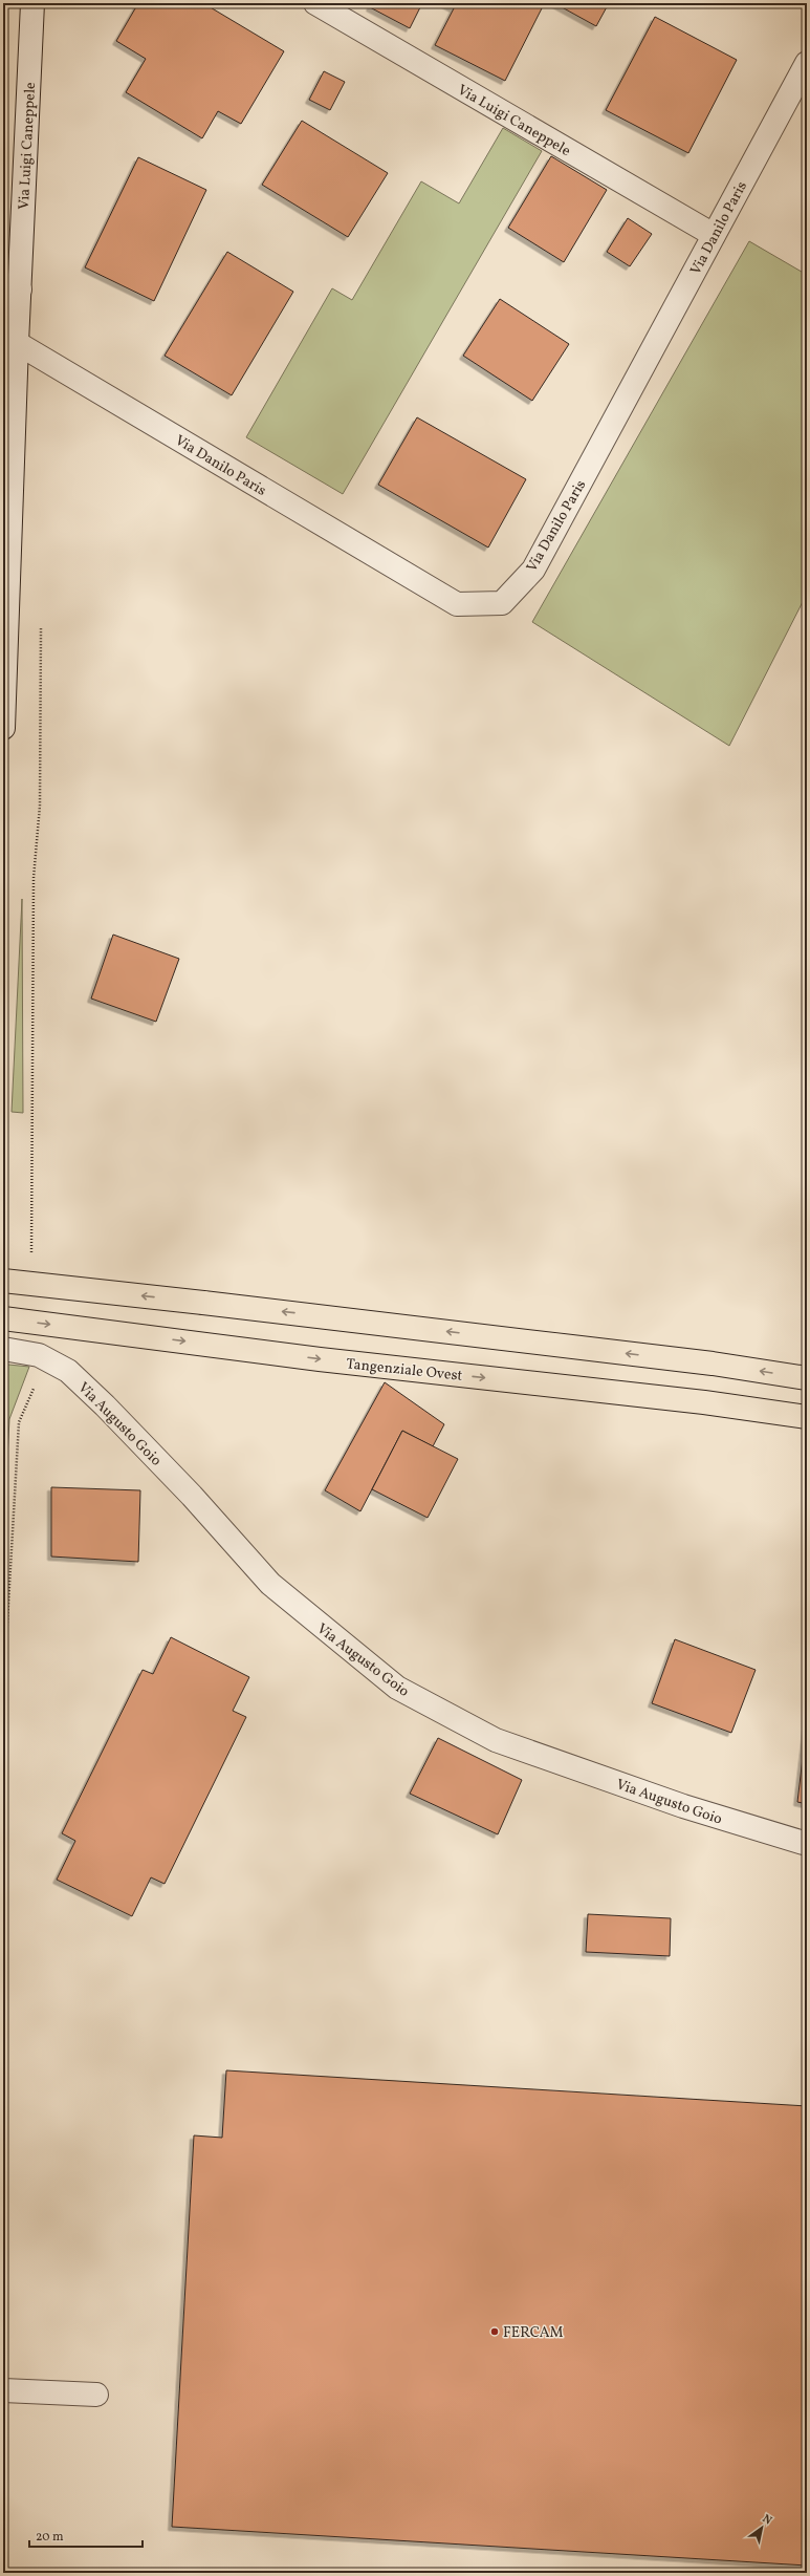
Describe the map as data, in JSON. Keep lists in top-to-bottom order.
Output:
{
  "streets": {
    "highway": ["Tangenziale Ovest"],
    "street": ["Via Luigi Caneppele", "Via Danilo Paris", "Via Augusto Goio"]
  },
  "crossings": [
    ["Via Luigi Caneppele", "Via Danilo Paris"]
  ],
  "places": ["FERCAM"],
  "scale_bar": "20 m",
  "north": "top right"
}
